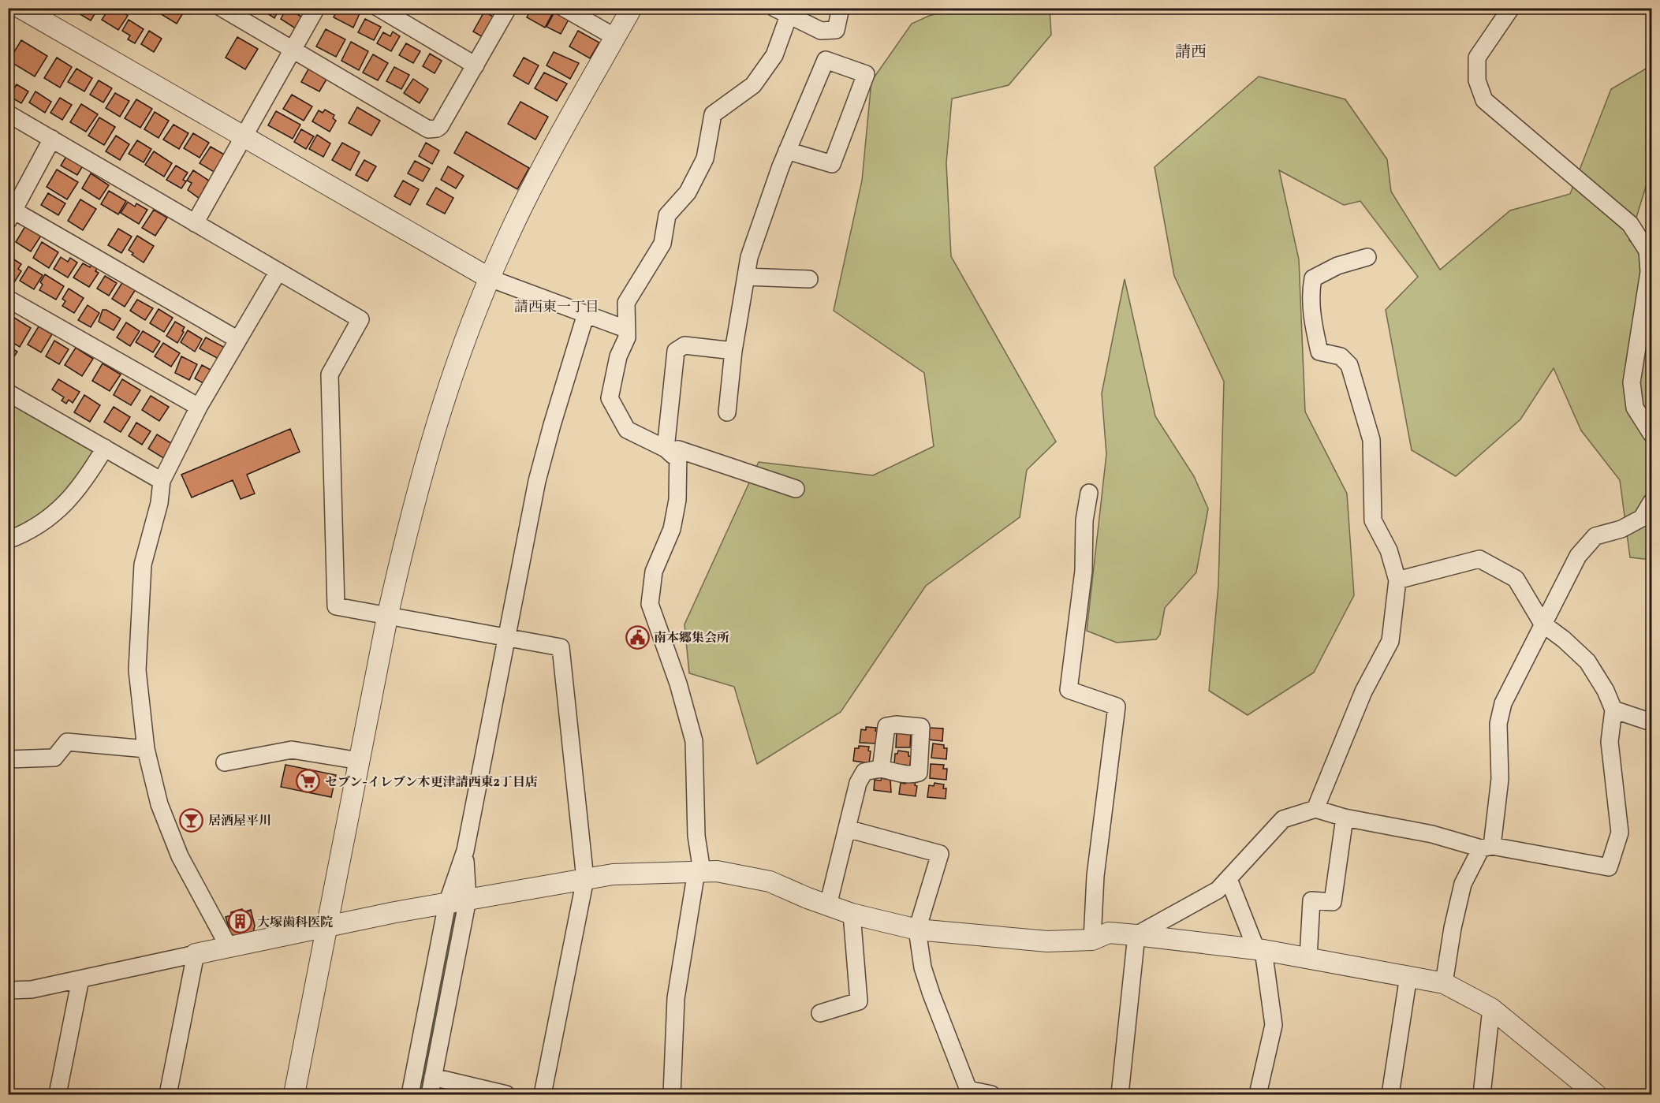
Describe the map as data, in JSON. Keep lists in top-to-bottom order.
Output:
{
  "districts": ["請西", "請西東一丁目"],
  "places": {
    "public building": ["南本郷集会所"],
    "supermarket": ["セブン-イレブン木更津請西東2丁目店"],
    "bar": ["居酒屋平川"],
    "building": ["大塚歯科医院"]
  }
}
